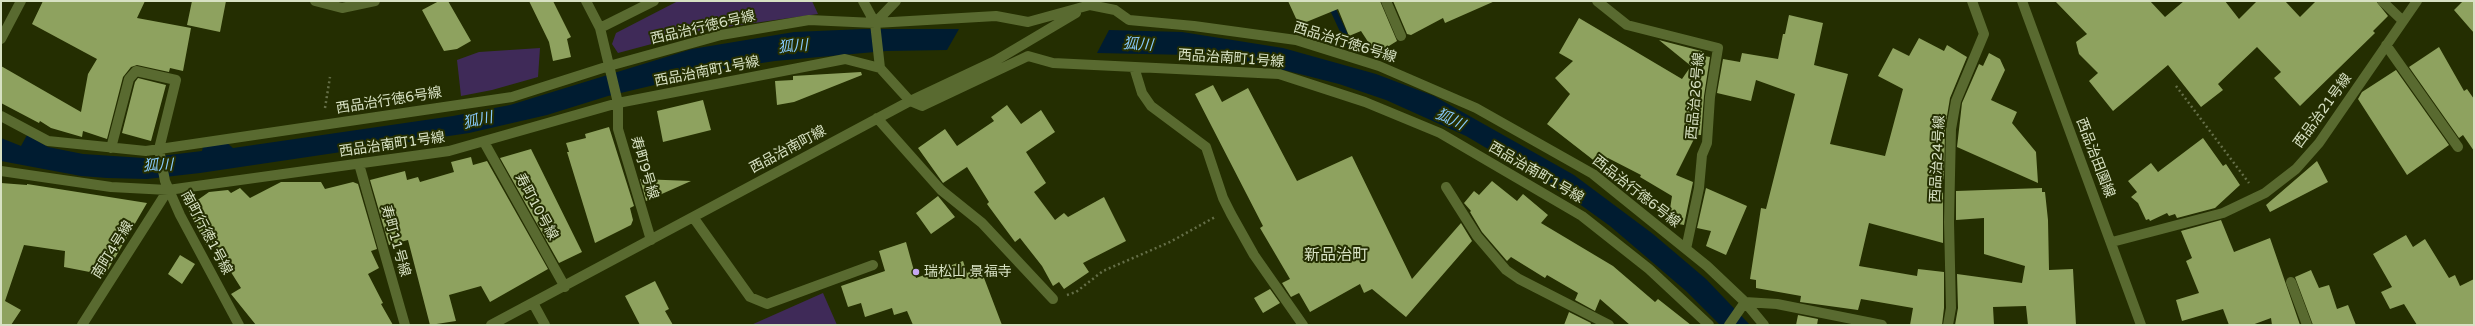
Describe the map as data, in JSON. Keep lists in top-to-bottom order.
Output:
{
  "streets": {
    "street": [
      "西品治行徳6号線",
      "西品治南町1号線",
      "西品治26号線",
      "西品治21号線",
      "西品治南町線",
      "西品治田園線",
      "西品治24号線",
      "寿町9号線",
      "寿町10号線",
      "南町行徳1号線",
      "寿町11号線",
      "南町4号線"
    ]
  },
  "crossings": [
    ["西品治行徳6号線", "西品治26号線"],
    ["西品治行徳6号線", "西品治南町線"],
    ["西品治行徳6号線", "寿町9号線"],
    ["西品治行徳6号線", "南町行徳1号線"],
    ["西品治南町1号線", "西品治南町線"],
    ["西品治南町1号線", "寿町9号線"],
    ["西品治南町1号線", "寿町10号線"],
    ["西品治南町1号線", "南町行徳1号線"],
    ["西品治南町1号線", "寿町11号線"],
    ["西品治南町1号線", "南町4号線"],
    ["西品治21号線", "西品治田園線"],
    ["西品治南町線", "寿町9号線"],
    ["西品治南町線", "寿町10号線"],
    ["南町行徳1号線", "南町4号線"]
  ],
  "districts": ["新品治町"],
  "water": ["狐川"],
  "places": ["瑞松山 景福寺"]
}
